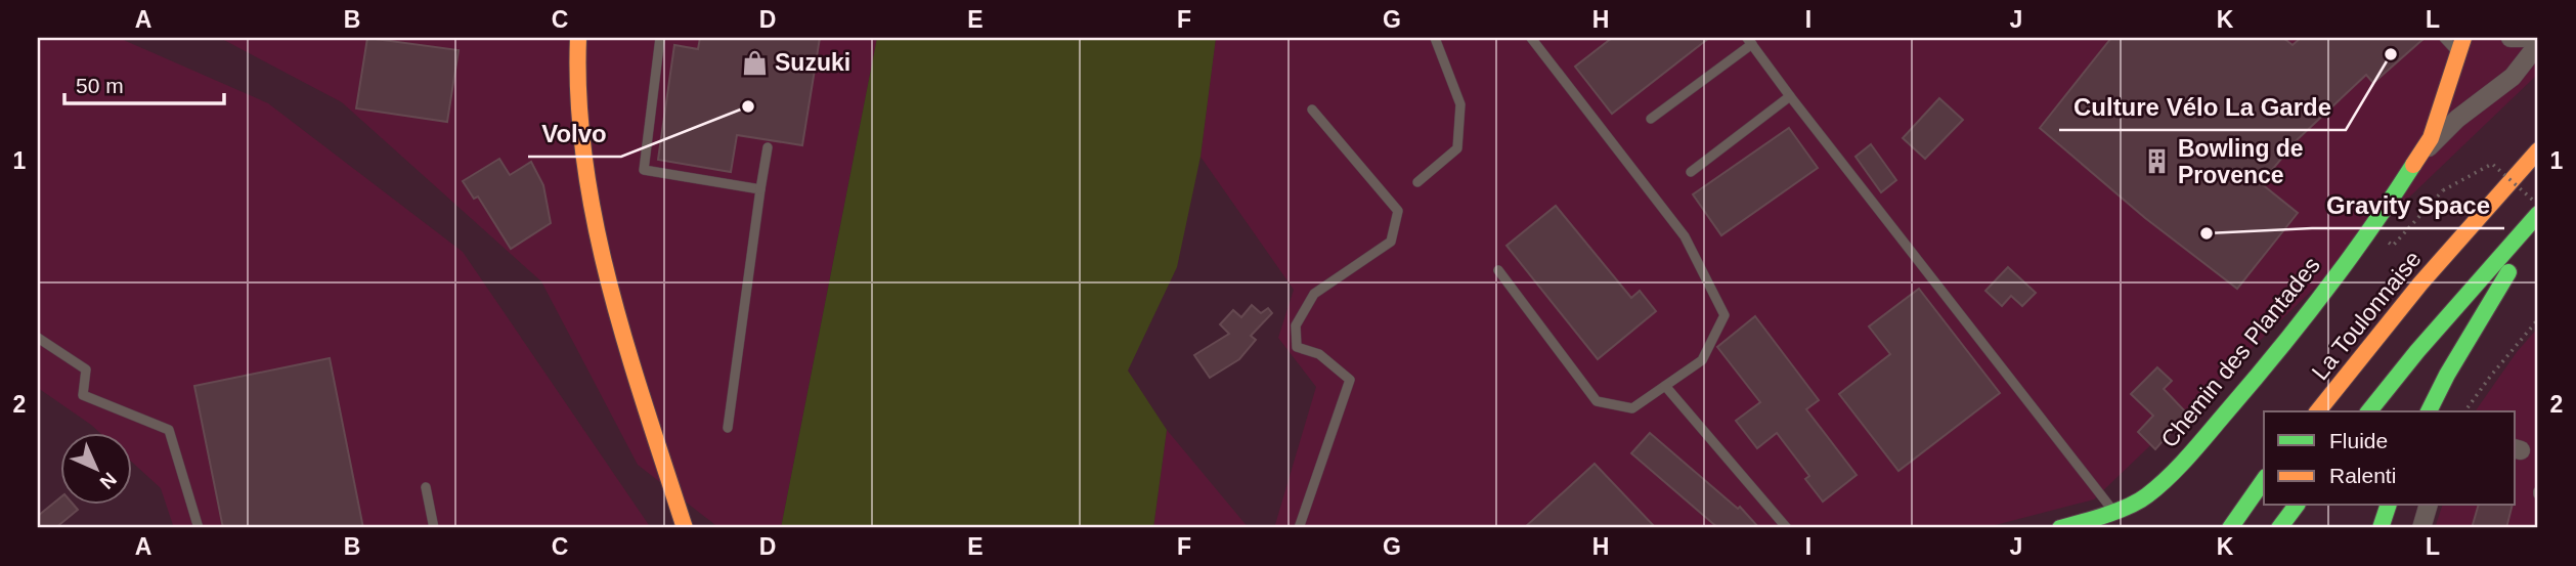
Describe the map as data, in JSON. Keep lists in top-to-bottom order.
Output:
{
  "streets": {
    "main road": ["La Toulonnaise", "Chemin des Plantades"]
  },
  "places": {
    "other": ["Culture Vélo La Garde", "Volvo", "Gravity Space"],
    "shop": ["Suzuki"],
    "building": ["Bowling de Provence"]
  },
  "legend": ["Fluide", "Ralenti"],
  "scale_bar": "50 m",
  "north": "bottom right",
  "grid": {
    "columns": [
      "A",
      "B",
      "C",
      "D",
      "E",
      "F",
      "G",
      "H",
      "I",
      "J",
      "K",
      "L"
    ],
    "rows": ["1", "2"]
  }
}
